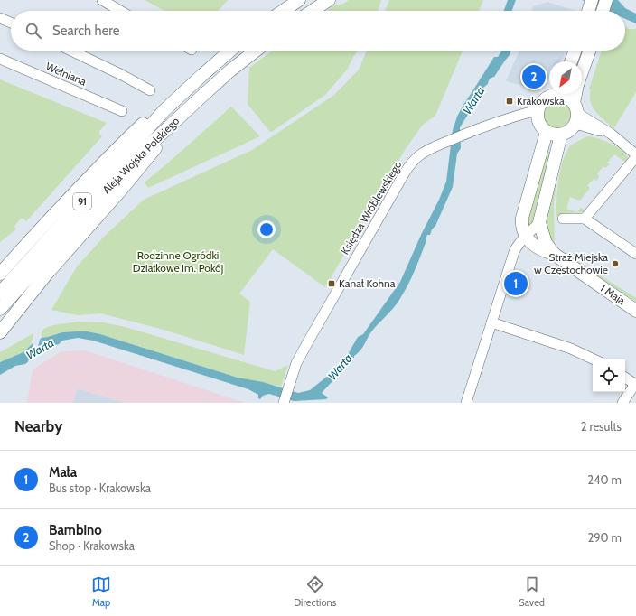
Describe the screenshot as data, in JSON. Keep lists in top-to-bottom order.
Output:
{
  "streets": {
    "main road": ["Aleja Wojska Polskiego", "91", "1 Maja"],
    "street": ["Wełniana", "Księdza Wróblewskiego"]
  },
  "water": ["Warta"],
  "parks": ["Rodzinne Ogródki Działkowe im. Pokój"],
  "places": {
    "transit": ["Krakowska", "Kanał Kohna"],
    "other": ["Straż Miejska w Częstochowie"]
  },
  "north": "bottom left",
  "page": {
    "search": "Search here",
    "pins": ["2", "1"],
    "heading": ["Nearby", "2 results"],
    "list": [
      {
        "mark": "1",
        "name": "Mała",
        "note": "Bus stop · Krakowska",
        "value": "240 m"
      },
      {
        "mark": "2",
        "name": "Bambino",
        "note": "Shop · Krakowska",
        "value": "290 m"
      }
    ],
    "nav": ["Map", "Directions", "Saved"]
  }
}
